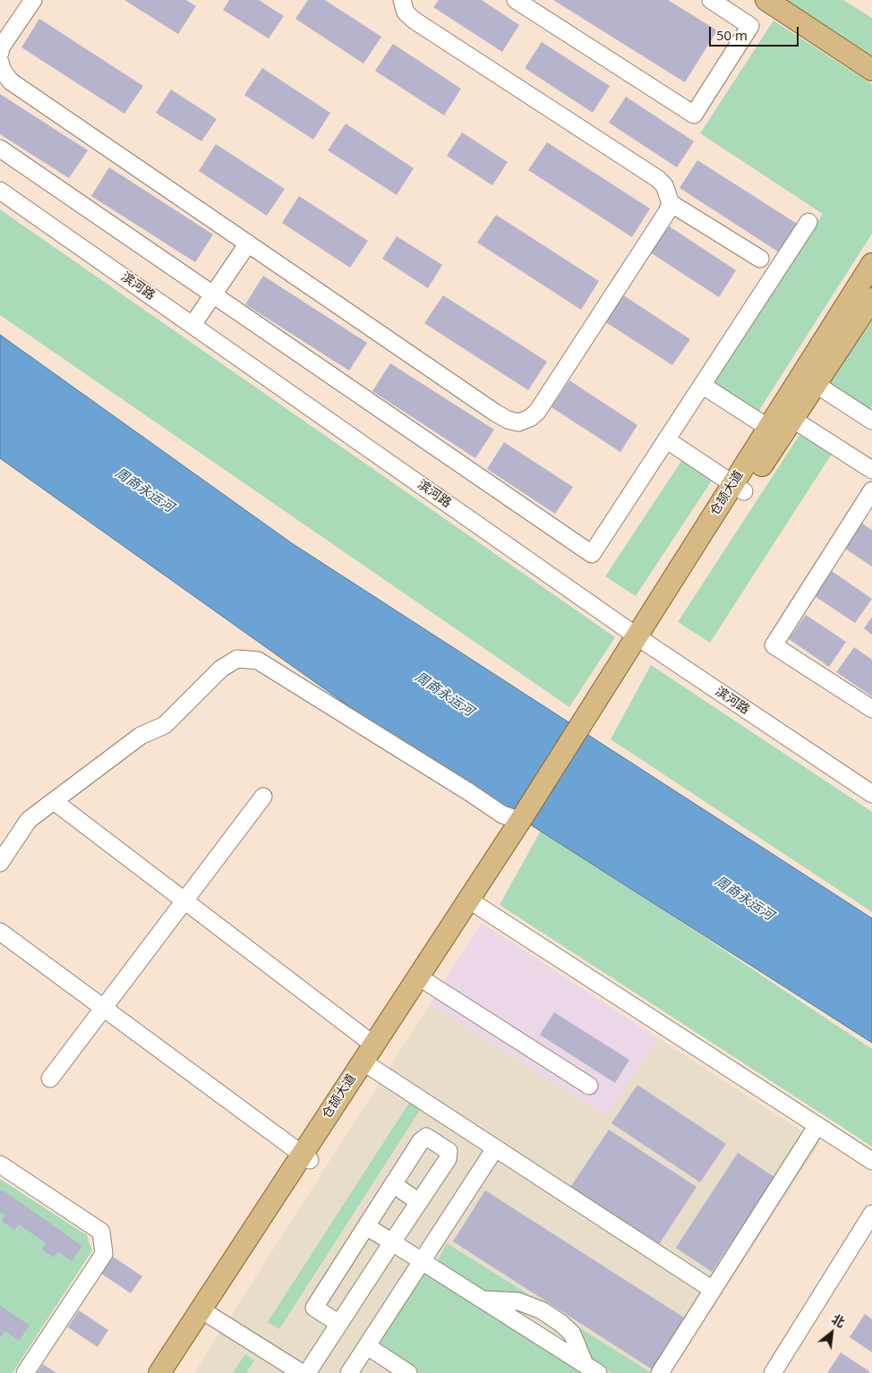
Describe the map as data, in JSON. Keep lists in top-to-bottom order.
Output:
{
  "streets": {
    "main road": ["仓颉大道"],
    "street": ["滨河路"]
  },
  "crossings": [
    ["滨河路", "仓颉大道"]
  ],
  "water": ["周商永运河"],
  "scale_bar": "50 m",
  "north": "top right"
}
